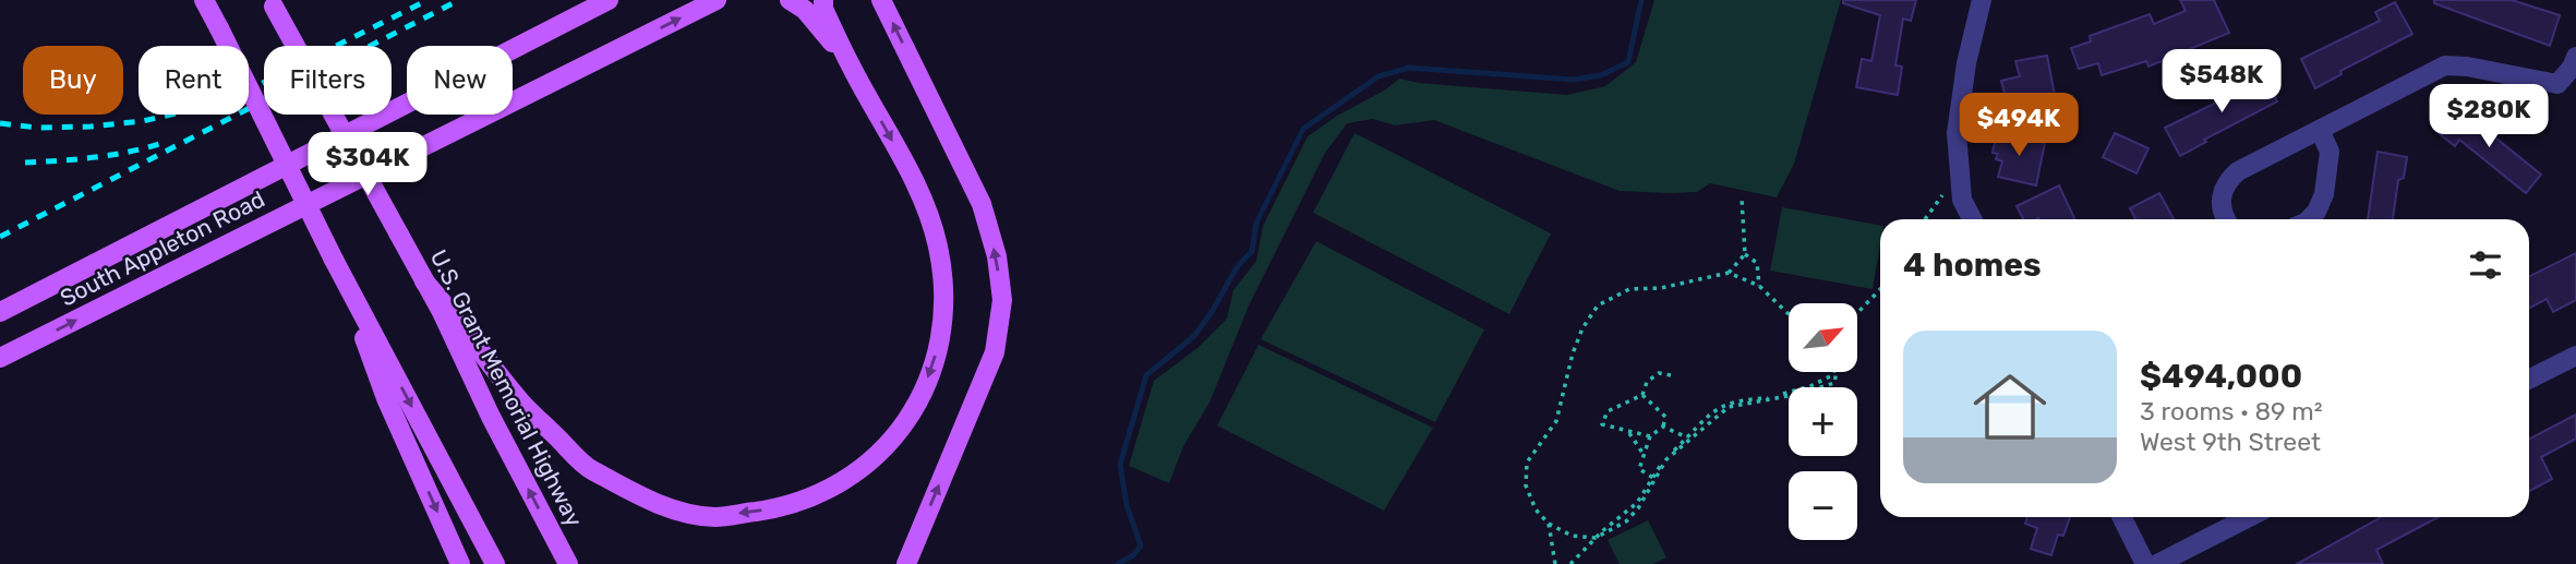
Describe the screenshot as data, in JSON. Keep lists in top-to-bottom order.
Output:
{
  "streets": {
    "main road": ["South Appleton Road", "U.S. Grant Memorial Highway"]
  },
  "north": "top right",
  "page": {
    "chip": [
      "Buy",
      "Rent",
      "Filters",
      "New"
    ],
    "price": [
      "$548K",
      "$280K",
      "$494K",
      "$304K"
    ],
    "heading": "4 homes",
    "map_buttons": ["+", "−"],
    "list": [
      {
        "name": "$494,000",
        "note": "3 rooms · 89 m² · West 9th Street"
      }
    ]
  }
}
